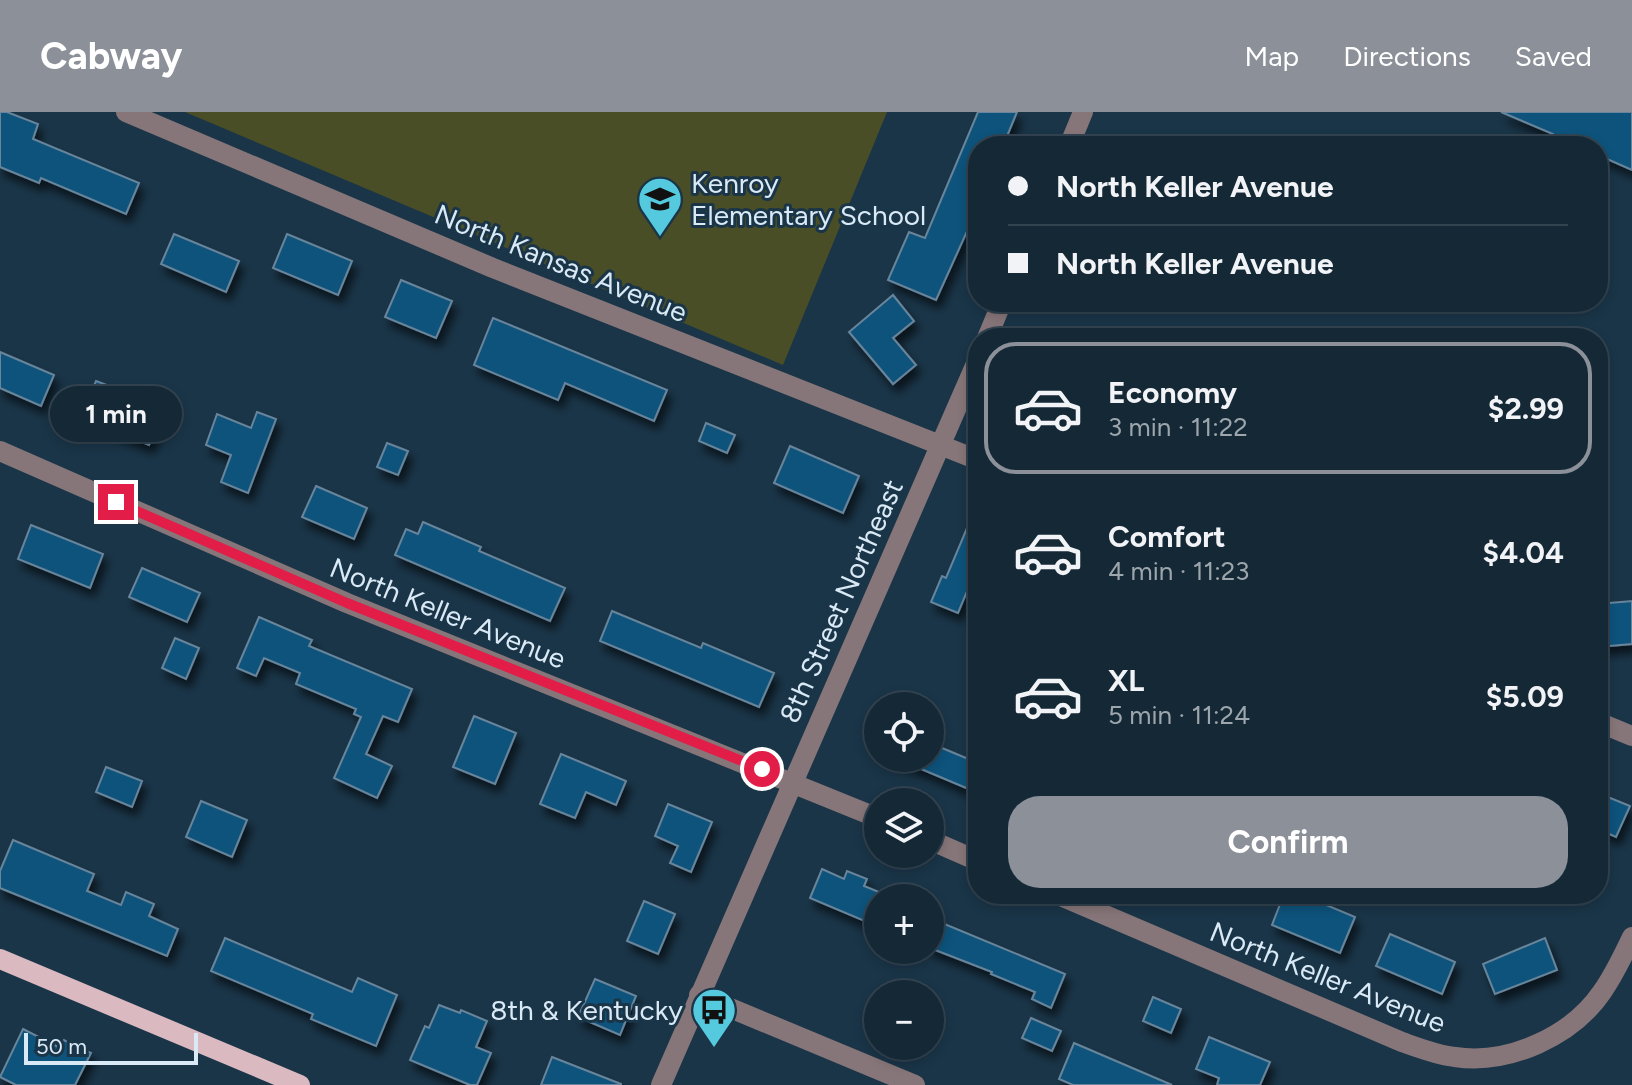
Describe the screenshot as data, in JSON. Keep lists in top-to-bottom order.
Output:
{
  "streets": {
    "street": ["North Kansas Avenue", "8th Street Northeast", "North Keller Avenue"]
  },
  "crossings": [
    ["North Kansas Avenue", "8th Street Northeast"],
    ["8th Street Northeast", "North Keller Avenue"]
  ],
  "places": {
    "school or university": ["Kenroy Elementary School"],
    "bus stop": ["8th & Kentucky"]
  },
  "scale_bar": "50 m",
  "page": {
    "header": "Cabway",
    "nav": ["Map", "Directions", "Saved"],
    "banner": ["North Keller Avenue", "North Keller Avenue"],
    "list": [
      {
        "name": "Economy",
        "note": "3 min · 11:22",
        "value": "$2.99"
      },
      {
        "name": "Comfort",
        "note": "4 min · 11:23",
        "value": "$4.04"
      },
      {
        "name": "XL",
        "note": "5 min · 11:24",
        "value": "$5.09"
      }
    ],
    "bubble": "1 min",
    "map_buttons": ["+", "−"],
    "buttons": "Confirm",
    "scale": "50 m"
  }
}
